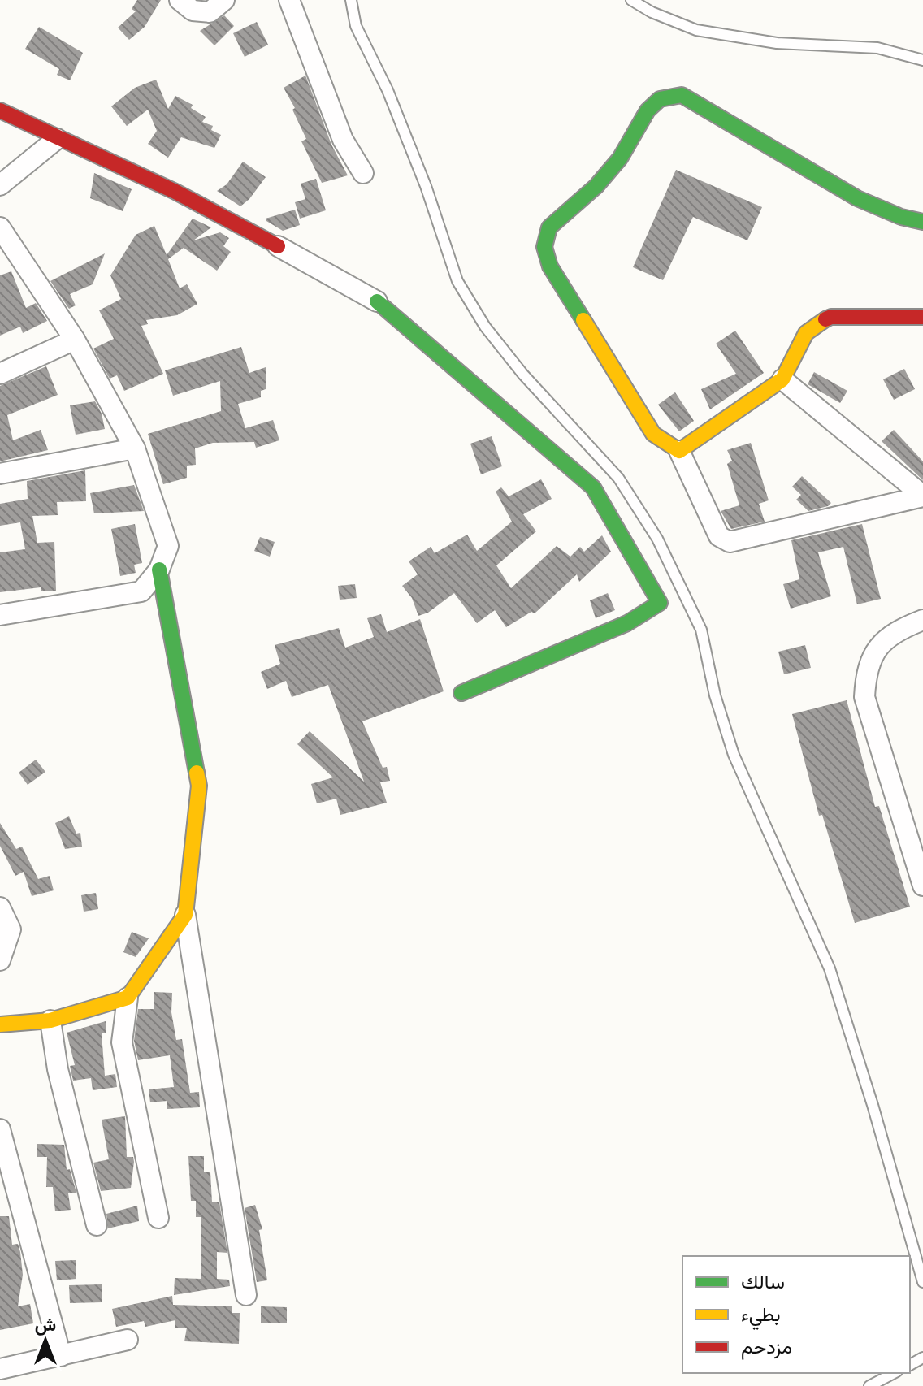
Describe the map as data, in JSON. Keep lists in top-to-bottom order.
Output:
{
  "legend": ["سالك", "بطيء", "مزدحم"],
  "north": "top"
}
